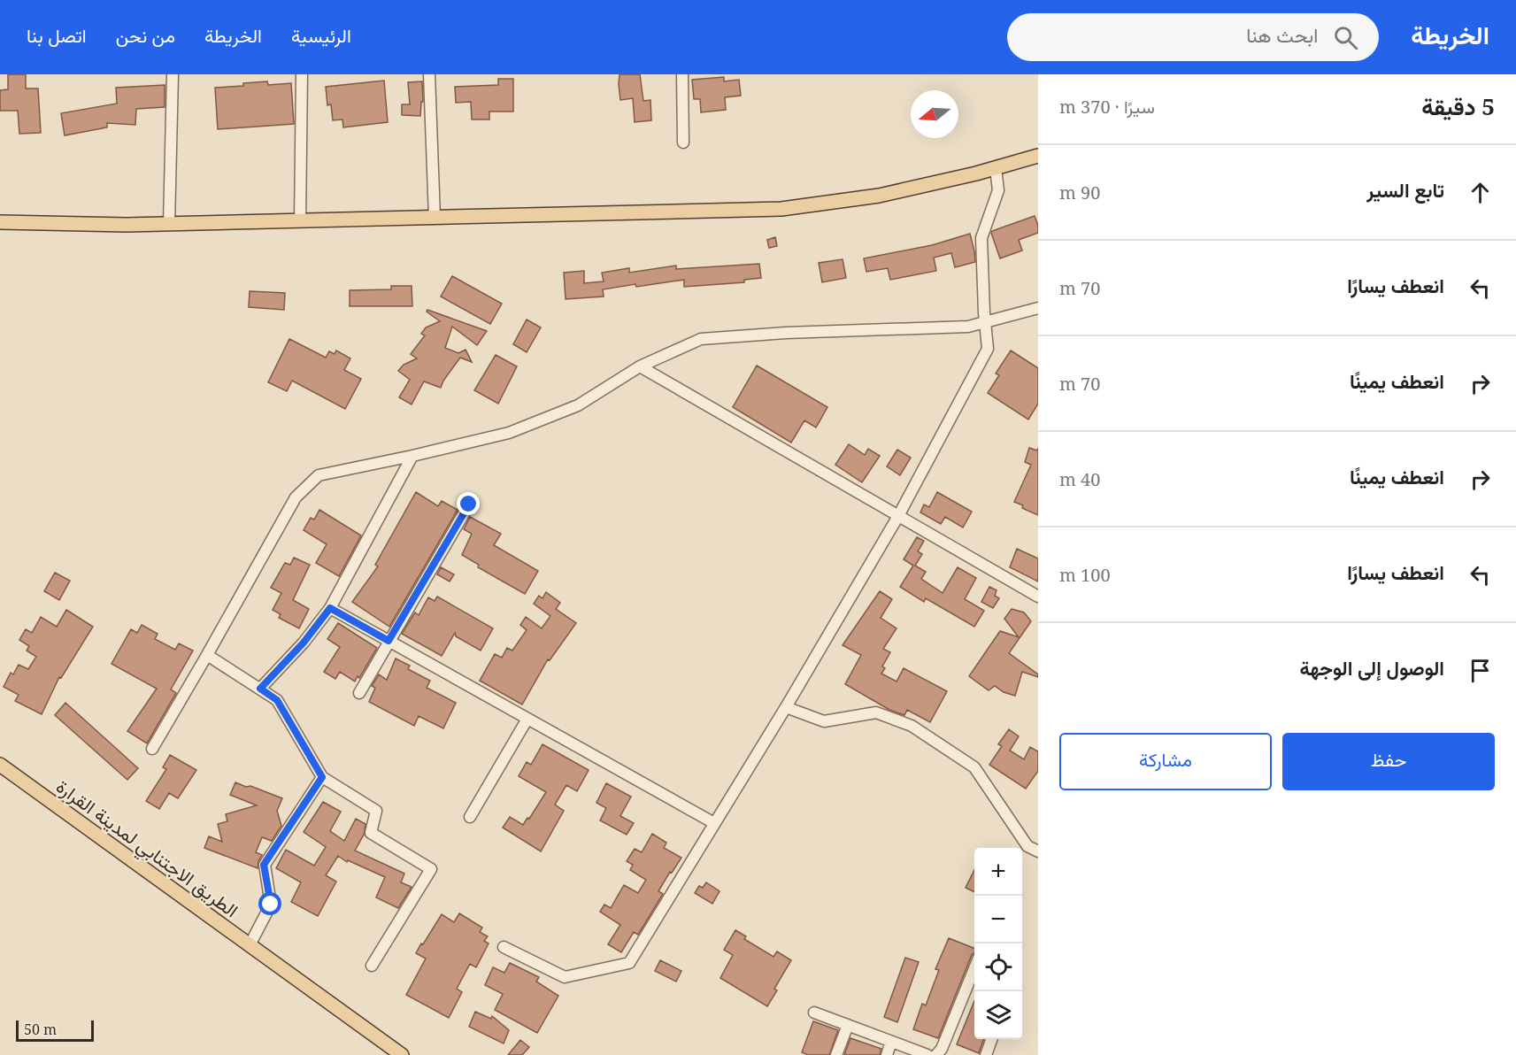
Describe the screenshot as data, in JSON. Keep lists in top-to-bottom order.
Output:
{
  "streets": {
    "main road": ["الطريق الاجتنابي لمدينة القرارة"]
  },
  "scale_bar": "50 m",
  "north": "left",
  "page": {
    "header": "الخريطة",
    "search": "ابحث هنا",
    "nav": [
      "الرئيسية",
      "الخريطة",
      "من نحن",
      "اتصل بنا"
    ],
    "heading": ["5 دقيقة", "سيرًا · 370 m"],
    "list": [
      ["تابع السير", "90 m"],
      ["انعطف يسارًا", "70 m"],
      ["انعطف يمينًا", "70 m"],
      ["انعطف يمينًا", "40 m"],
      ["انعطف يسارًا", "100 m"],
      "الوصول إلى الوجهة"
    ],
    "buttons": ["حفظ", "مشاركة"],
    "map_buttons": ["+", "−"],
    "scale": "50 m"
  }
}
